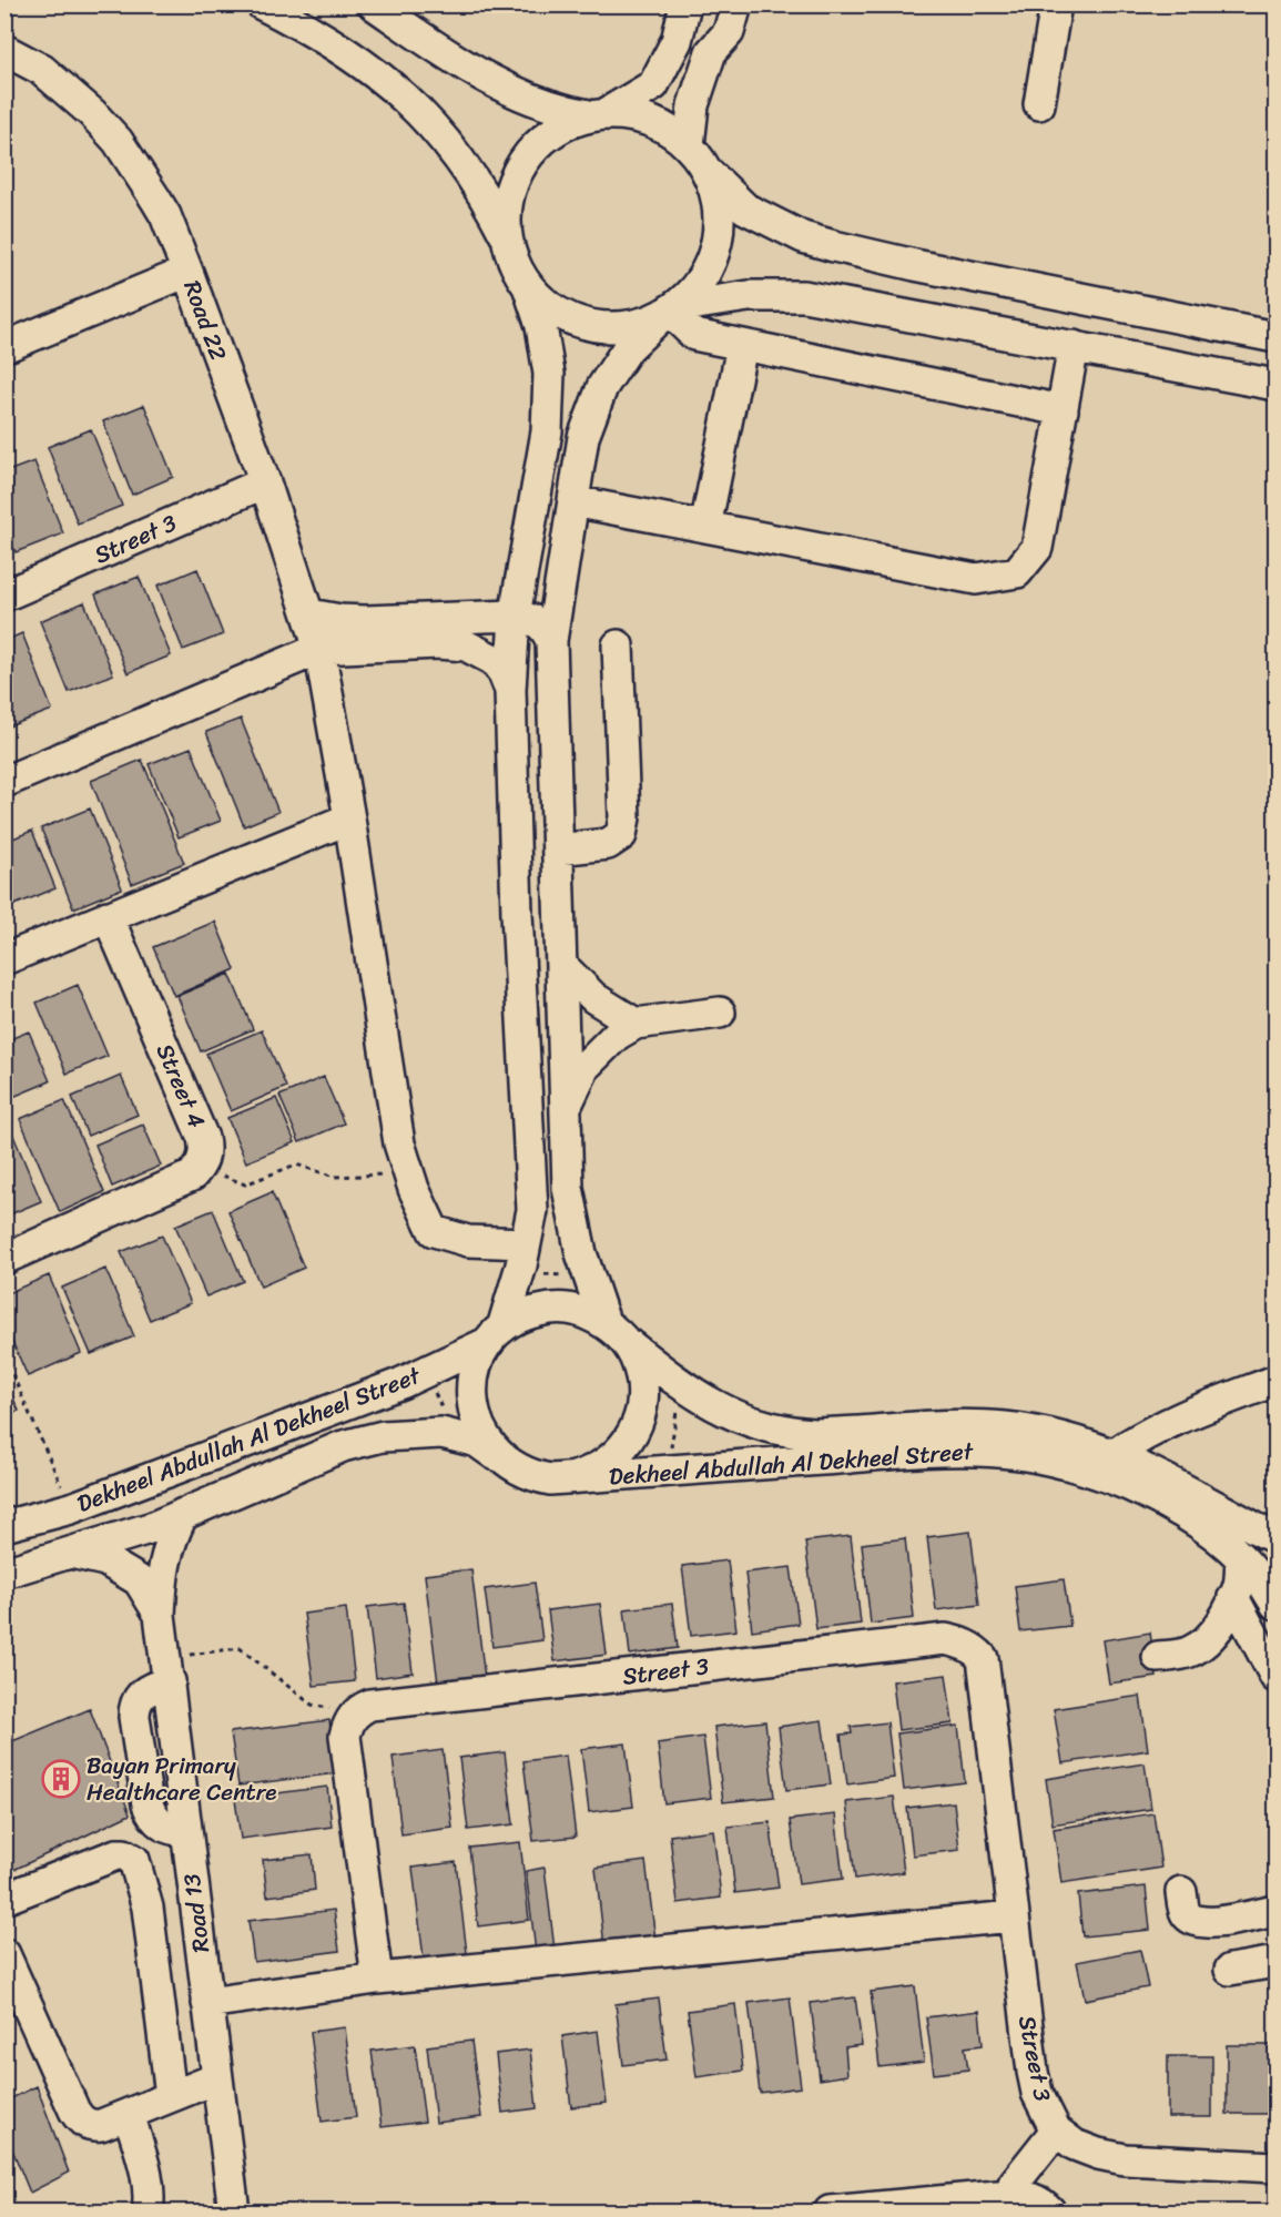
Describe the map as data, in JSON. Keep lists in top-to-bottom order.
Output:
{
  "streets": {
    "street": [
      "Road 22",
      "Street 3",
      "Street 4",
      "Dekheel Abdullah Al Dekheel Street",
      "Road 13"
    ]
  },
  "crossings": [
    ["Road 22", "Street 3"],
    ["Dekheel Abdullah Al Dekheel Street", "Road 13"]
  ],
  "places": {
    "building": ["Bayan Primary Healthcare Centre"]
  }
}
